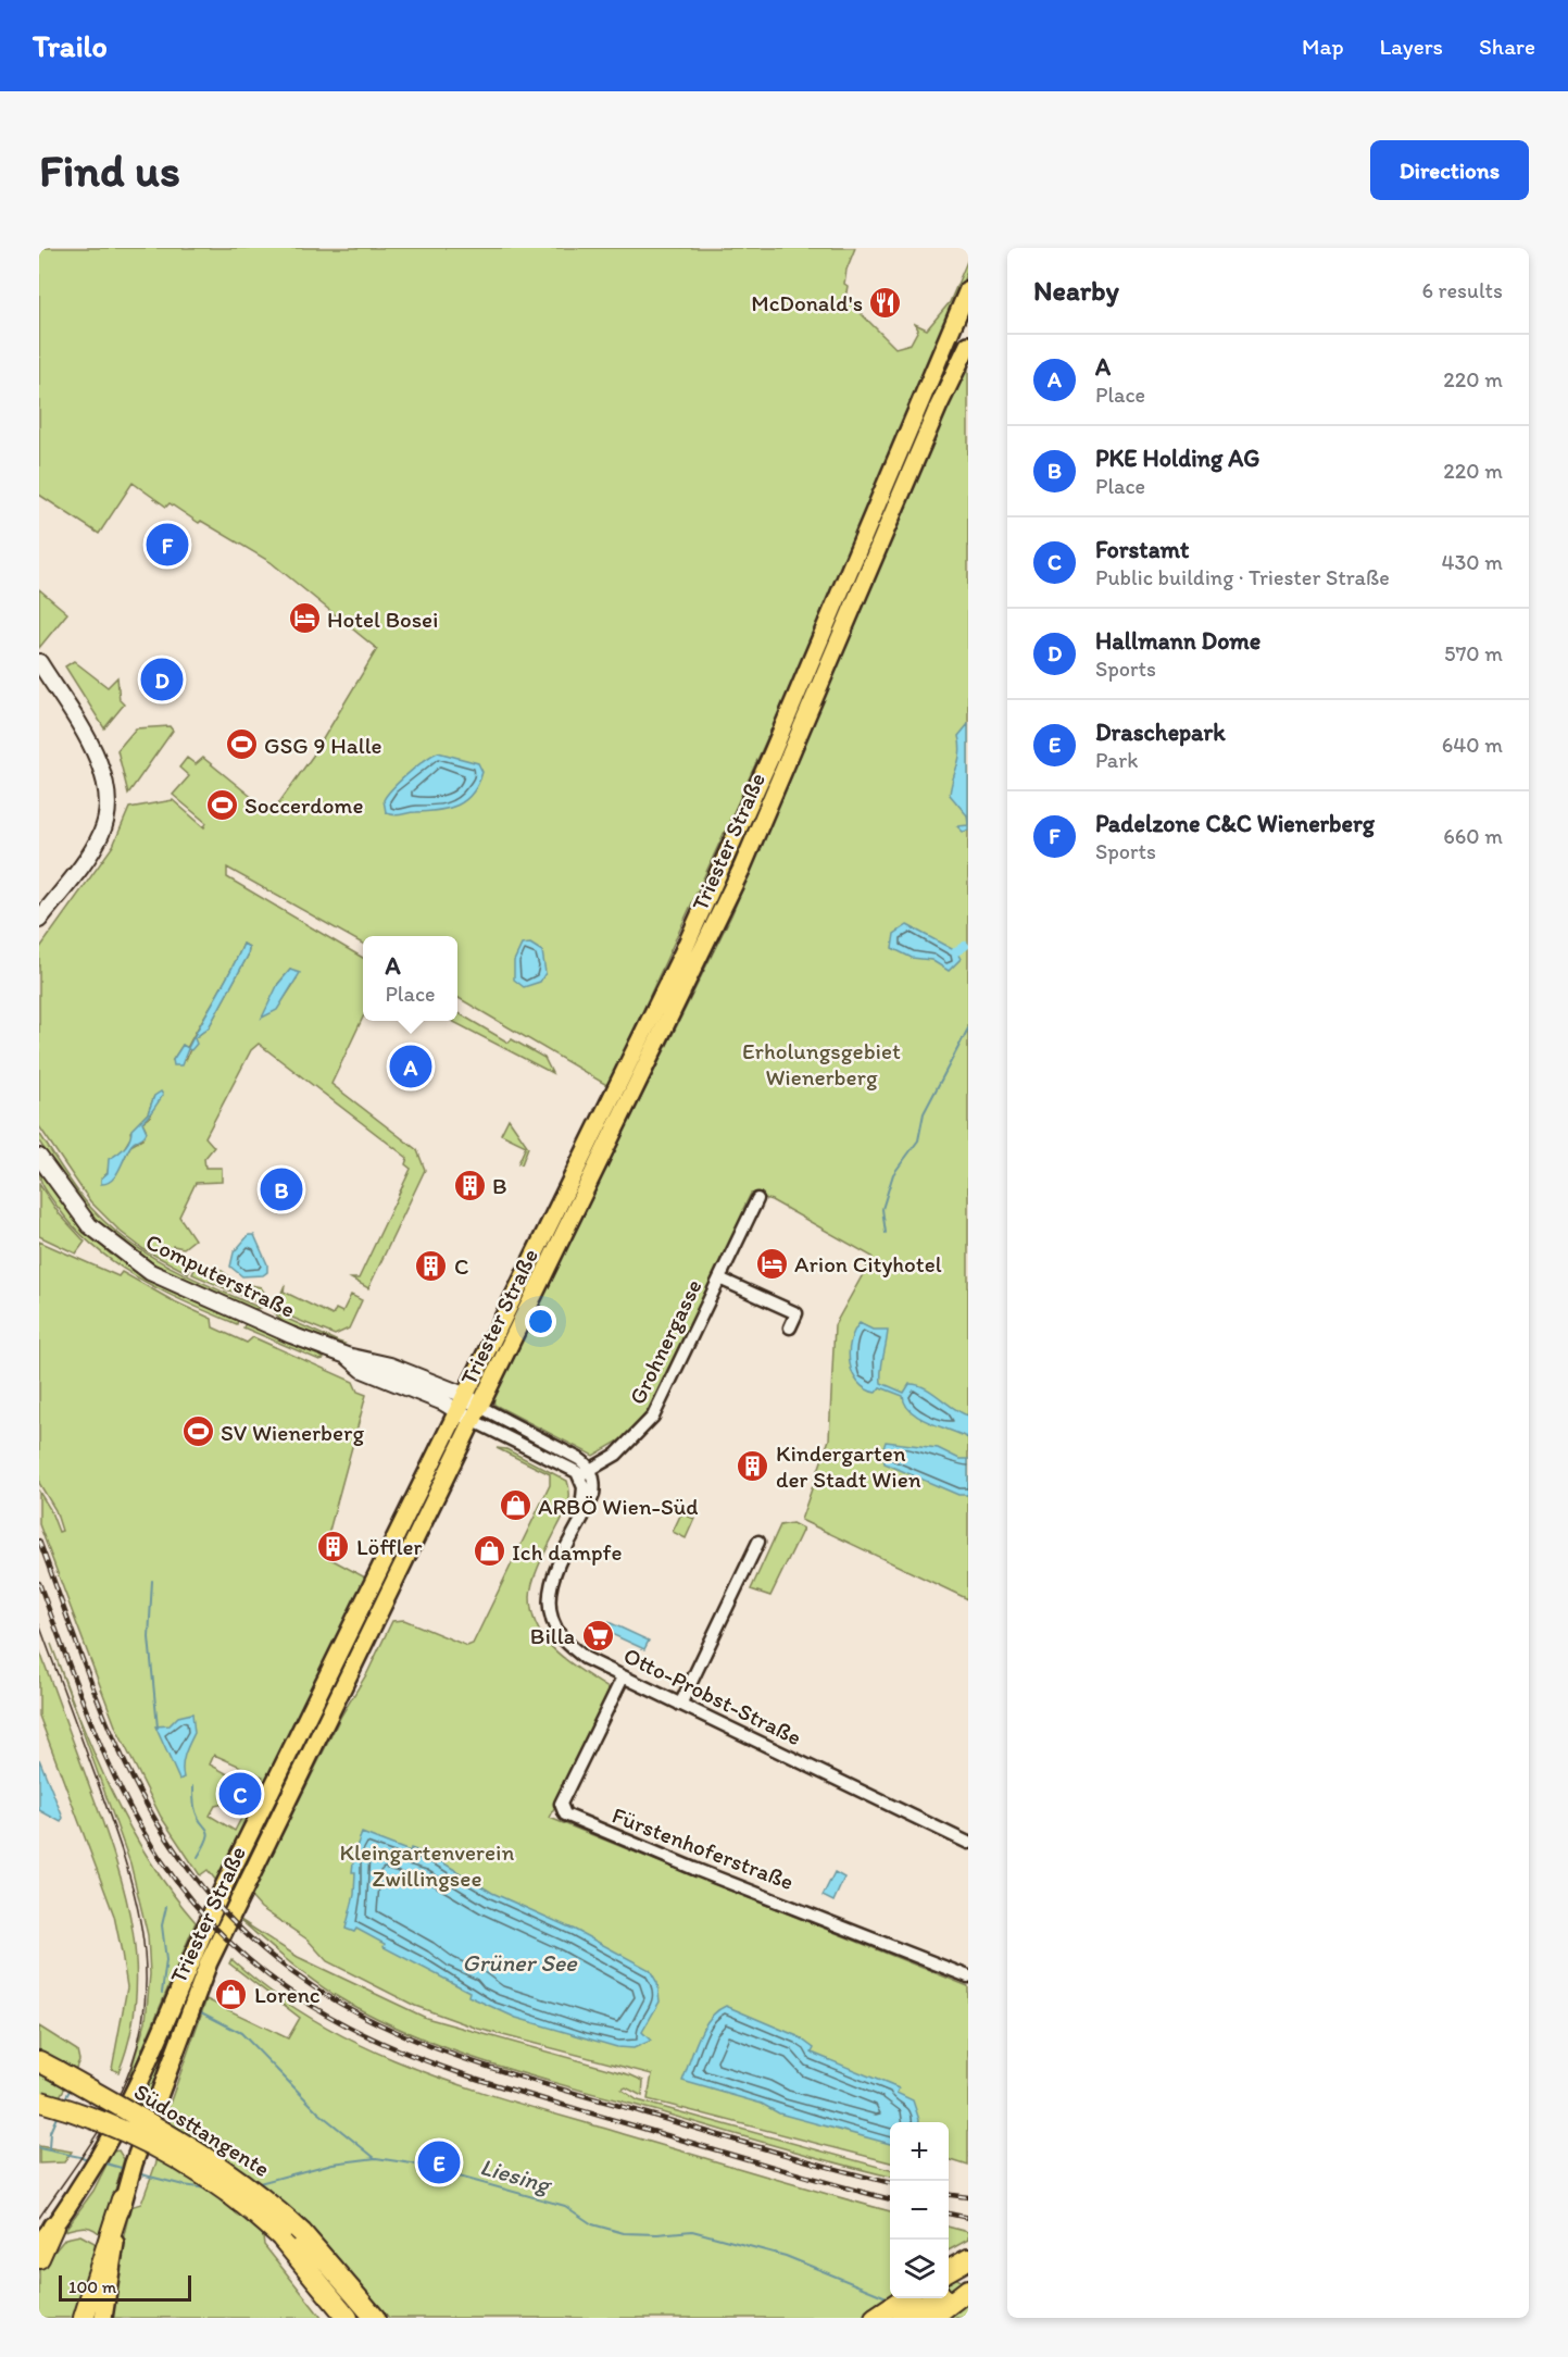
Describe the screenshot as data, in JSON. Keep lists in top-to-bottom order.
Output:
{
  "streets": {
    "highway": ["Südosttangente"],
    "main road": ["Triester Straße"],
    "street": [
      "Computerstraße",
      "Grohnergasse",
      "Otto-Probst-Straße",
      "Fürstenhoferstraße"
    ]
  },
  "crossings": [
    ["Triester Straße", "Computerstraße"],
    ["Grohnergasse", "Otto-Probst-Straße"],
    ["Otto-Probst-Straße", "Fürstenhoferstraße"]
  ],
  "water": ["Grüner See", "Liesing"],
  "parks": ["Erholungsgebiet Wienerberg", "Kleingartenverein Zwillingsee"],
  "places": {
    "restaurant": ["McDonald's"],
    "hotel": ["Hotel Bosei", "Arion Cityhotel"],
    "sports": ["GSG 9 Halle", "Soccerdome", "SV Wienerberg"],
    "building": [
      "B",
      "C",
      "Kindergarten der Stadt Wien",
      "Löffler"
    ],
    "shop": ["ARBÖ Wien-Süd", "Ich dampfe", "Lorenc"],
    "supermarket": ["Billa"]
  },
  "scale_bar": "100 m",
  "page": {
    "header": "Trailo",
    "nav": ["Map", "Layers", "Share"],
    "buttons": "Directions",
    "title": "Find us",
    "heading": ["Nearby", "6 results"],
    "list": [
      {
        "mark": "A",
        "name": "A",
        "note": "Place",
        "value": "220 m"
      },
      {
        "mark": "B",
        "name": "PKE Holding AG",
        "note": "Place",
        "value": "220 m"
      },
      {
        "mark": "C",
        "name": "Forstamt",
        "note": "Public building · Triester Straße",
        "value": "430 m"
      },
      {
        "mark": "D",
        "name": "Hallmann Dome",
        "note": "Sports",
        "value": "570 m"
      },
      {
        "mark": "E",
        "name": "Draschepark",
        "note": "Park",
        "value": "640 m"
      },
      {
        "mark": "F",
        "name": "Padelzone C&C Wienerberg",
        "note": "Sports",
        "value": "660 m"
      }
    ],
    "pins": [
      "F",
      "D",
      "A",
      "B",
      "C",
      "E"
    ],
    "popup": ["A", "Place"],
    "map_buttons": ["+", "−"],
    "scale": "100 m"
  }
}
